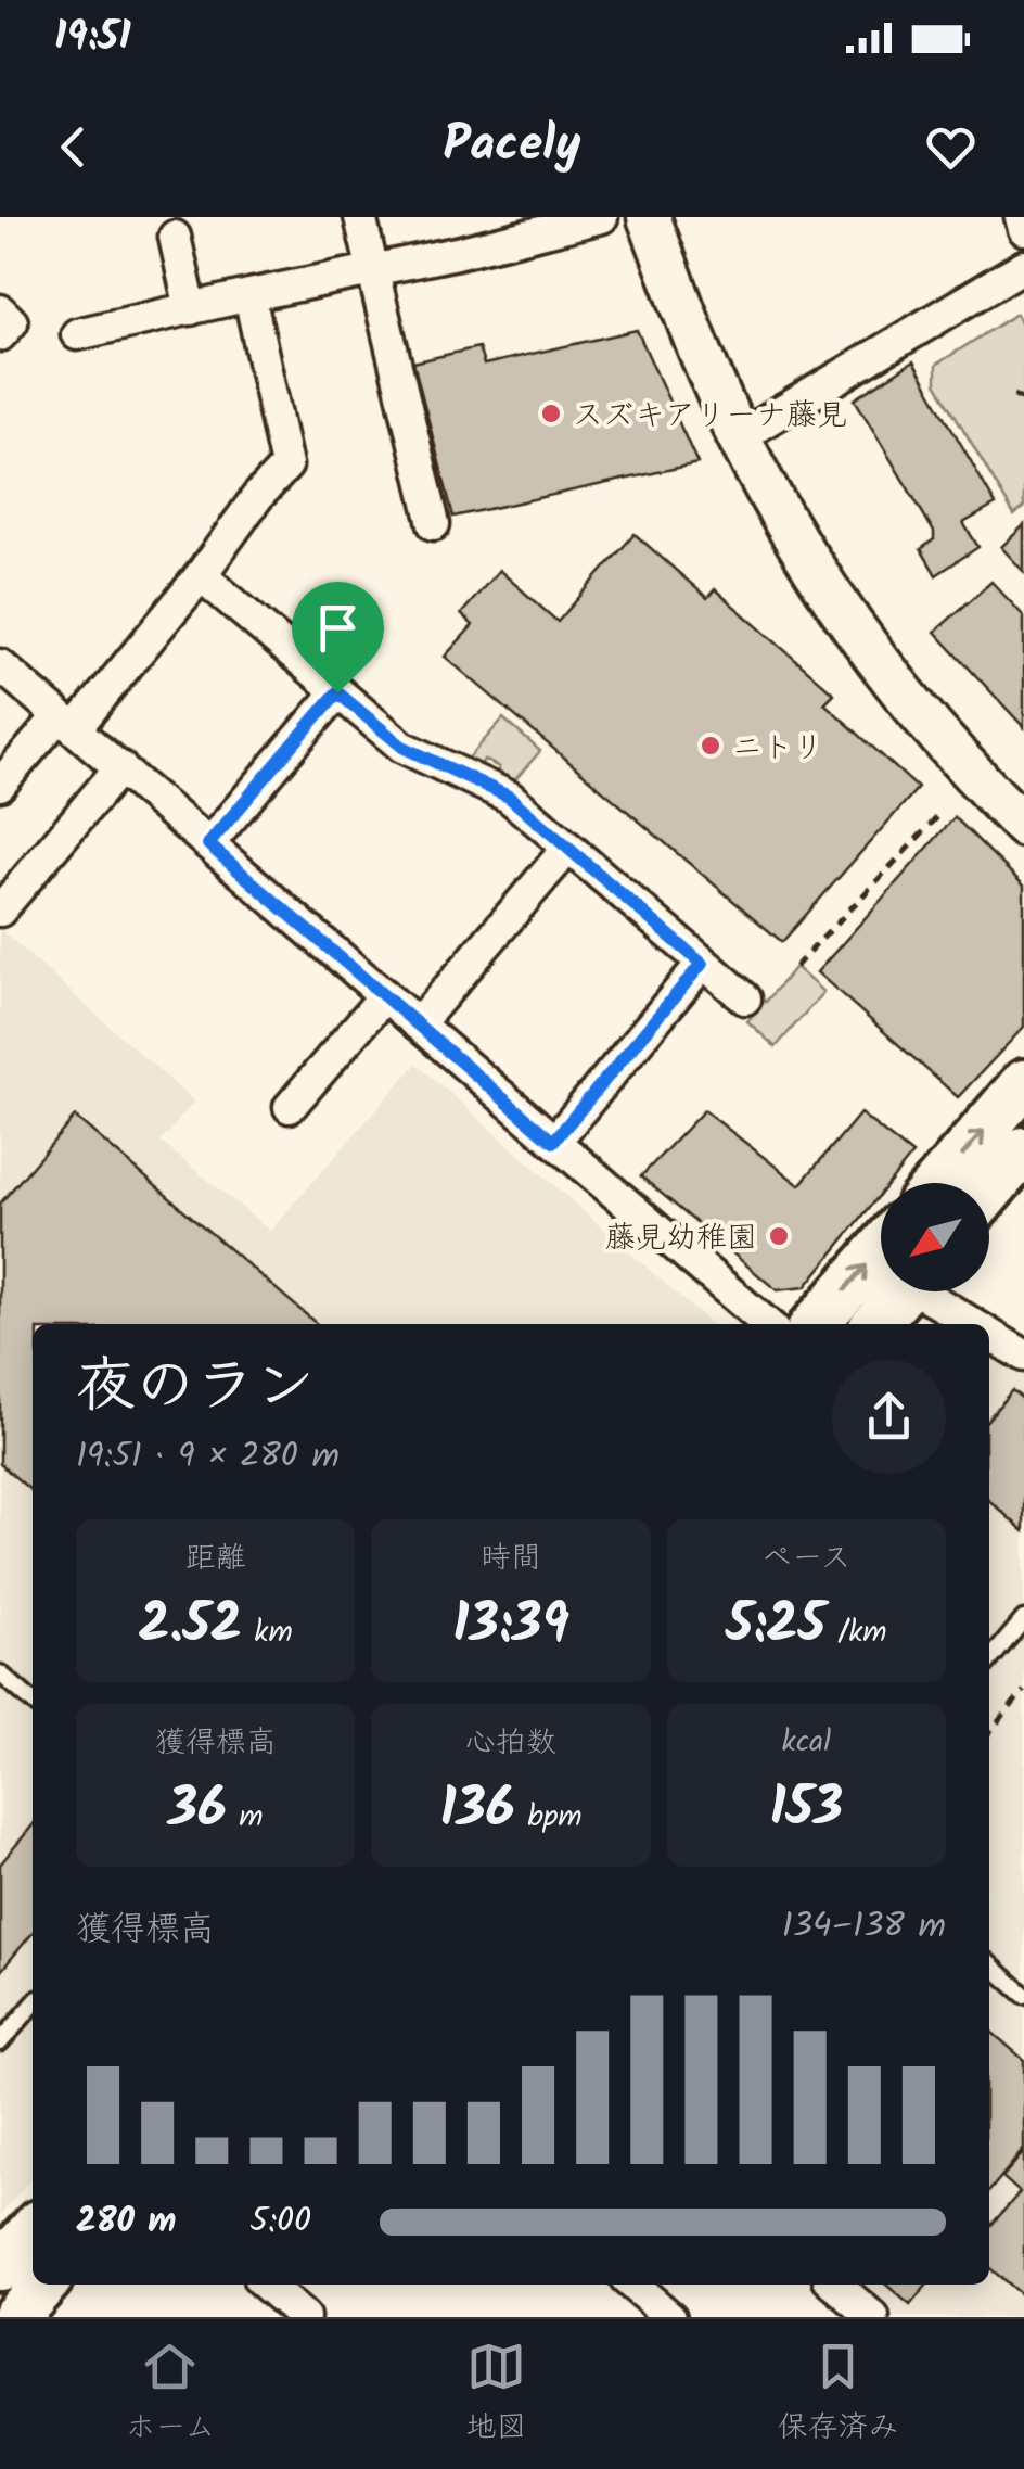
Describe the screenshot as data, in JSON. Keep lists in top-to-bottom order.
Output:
{
  "places": ["スズキアリーナ藤見", "ニトリ", "藤見幼稚園"],
  "north": "bottom left",
  "page": {
    "status": "19:51",
    "header": "Pacely",
    "heading": ["夜のラン", "19:51 · 9 × 280 m"],
    "stats": [
      ["距離", "2.52 km"],
      ["時間", "13:39"],
      ["ペース", "5:25 /km"],
      ["獲得標高", "36 m"],
      ["心拍数", "136 bpm"],
      ["kcal", "153"]
    ],
    "chart": ["獲得標高", "134–138 m"],
    "list": [
      {
        "name": "280 m",
        "note": "5:00"
      }
    ],
    "tabs": ["ホーム", "地図", "保存済み"]
  }
}
